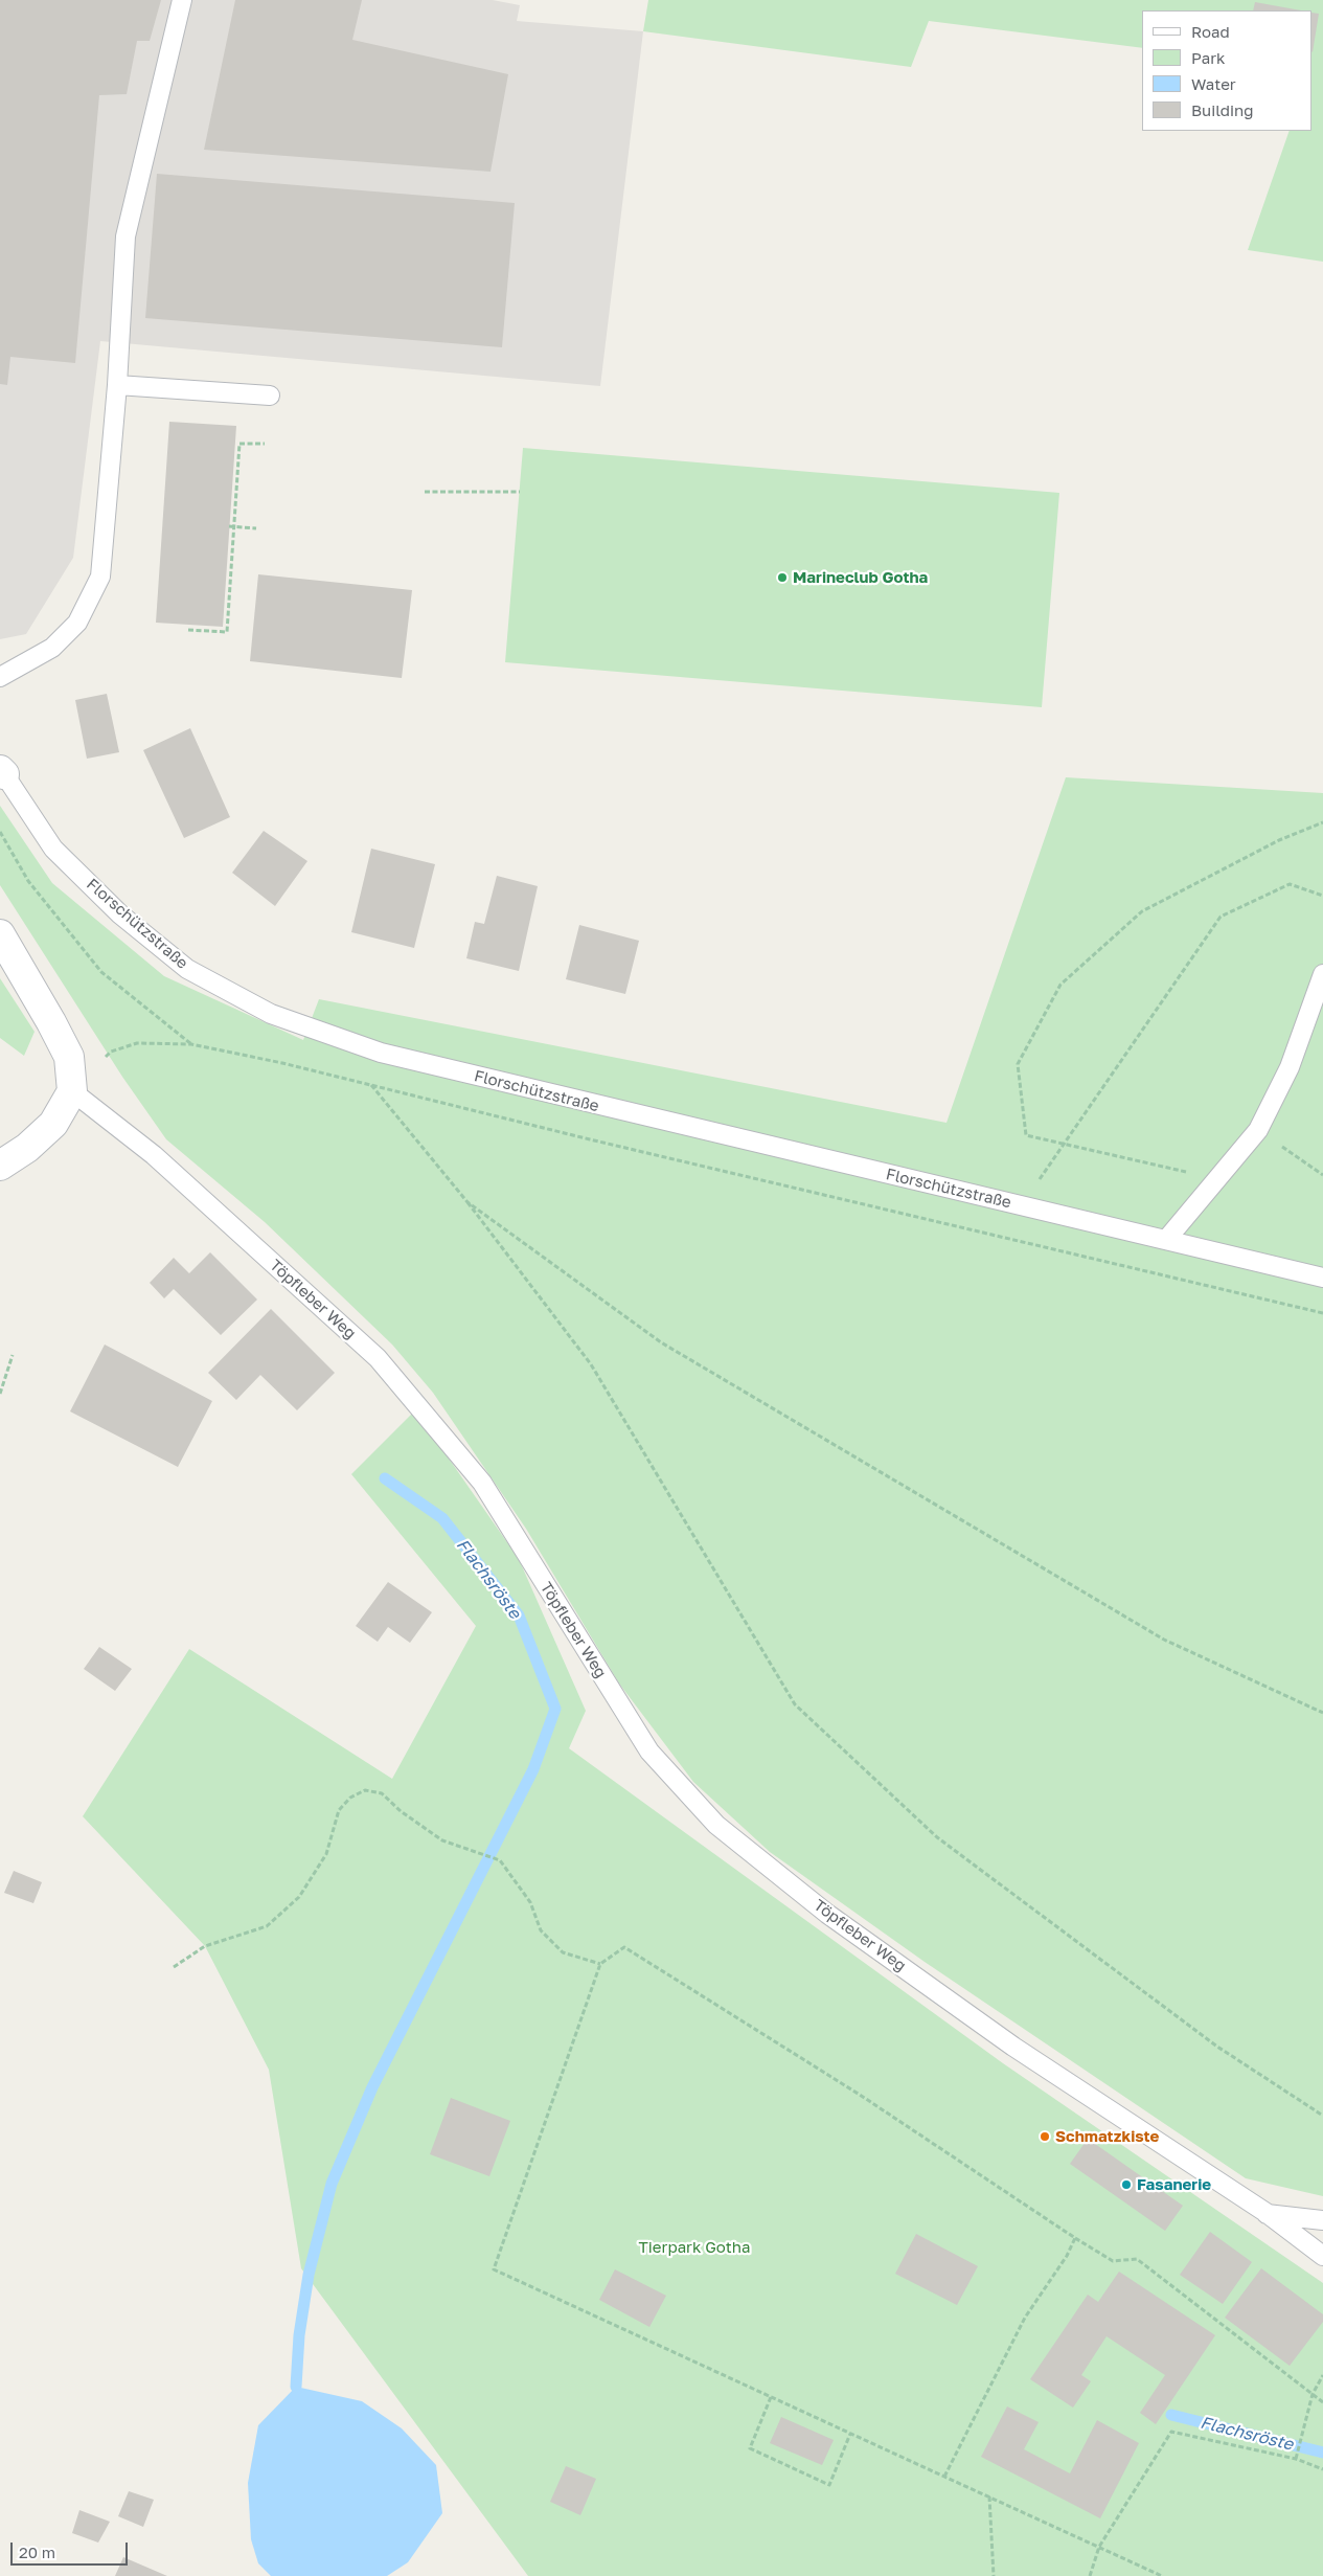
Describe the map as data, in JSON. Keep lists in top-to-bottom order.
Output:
{
  "streets": {
    "lane": ["Florschützstraße", "Töpfleber Weg"]
  },
  "water": ["Flachsröste"],
  "parks": ["Tierpark Gotha"],
  "places": ["Marineclub Gotha", "Schmatzkiste", "Fasanerie"],
  "legend": [
    "Road",
    "Park",
    "Water",
    "Building"
  ],
  "scale_bar": "20 m"
}
